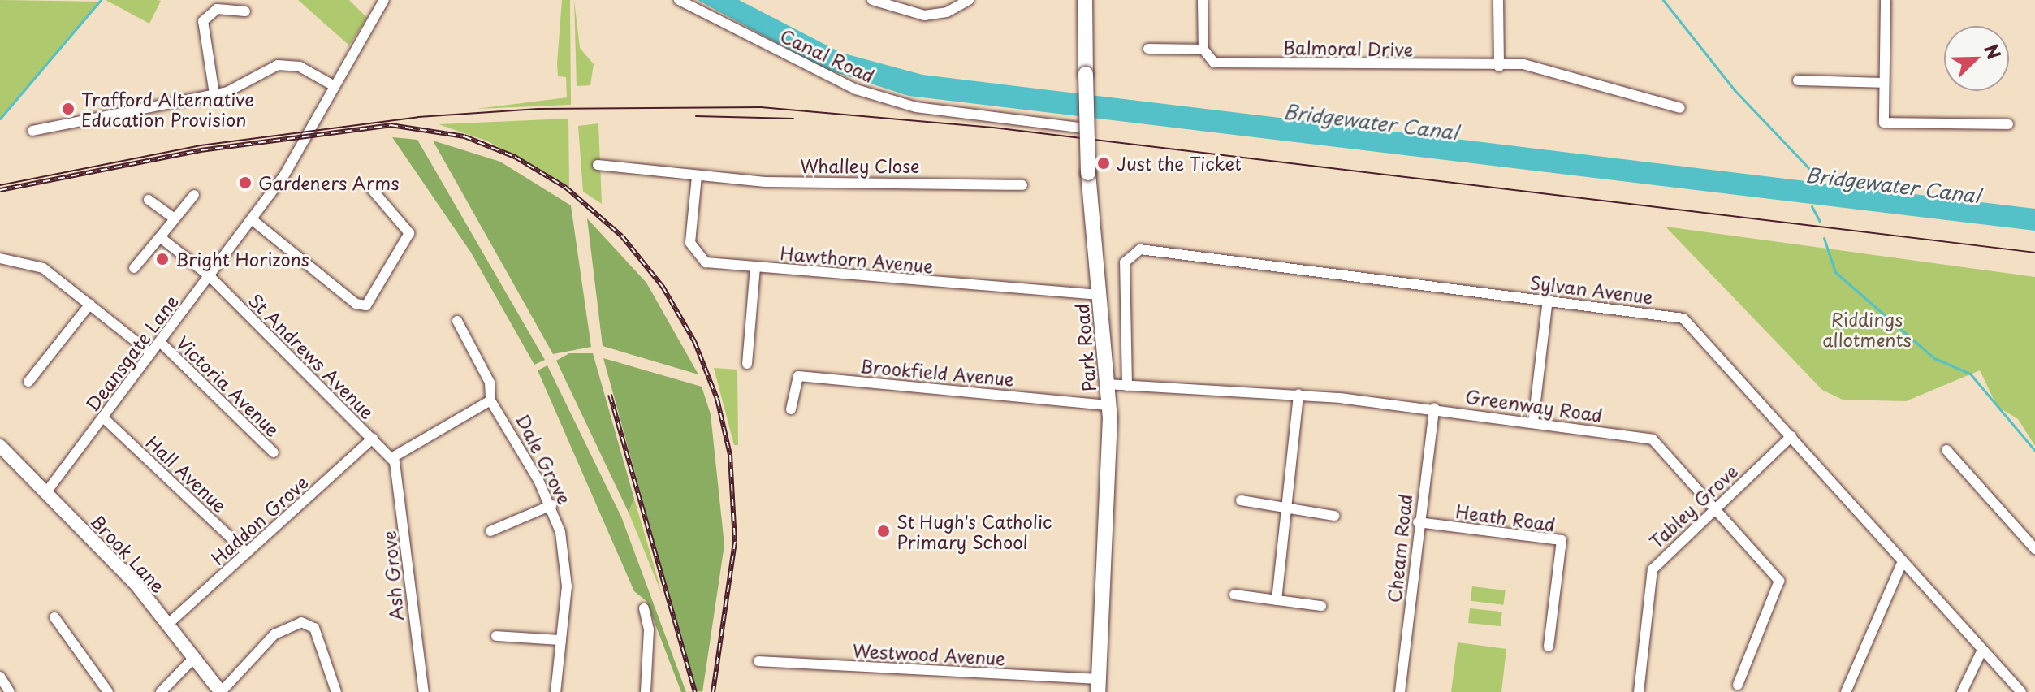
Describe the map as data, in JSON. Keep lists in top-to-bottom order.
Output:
{
  "streets": {
    "main road": ["Park Road"],
    "street": [
      "Balmoral Drive",
      "Canal Road",
      "Whalley Close",
      "Hawthorn Avenue",
      "Sylvan Avenue",
      "Deansgate Lane",
      "St Andrews Avenue",
      "Brookfield Avenue",
      "Victoria Avenue",
      "Greenway Road",
      "Dale Grove",
      "Hall Avenue",
      "Tabley Grove",
      "Heath Road",
      "Haddon Grove",
      "Cheam Road",
      "Brook Lane",
      "Ash Grove",
      "Westwood Avenue"
    ]
  },
  "crossings": [
    ["Canal Road", "Park Road"],
    ["Whalley Close", "Hawthorn Avenue"],
    ["Hawthorn Avenue", "Park Road"],
    ["Sylvan Avenue", "Greenway Road"],
    ["Sylvan Avenue", "Tabley Grove"],
    ["Park Road", "Brookfield Avenue"],
    ["Park Road", "Greenway Road"],
    ["Park Road", "Westwood Avenue"],
    ["Deansgate Lane", "St Andrews Avenue"],
    ["Deansgate Lane", "Victoria Avenue"],
    ["Deansgate Lane", "Hall Avenue"],
    ["Deansgate Lane", "Brook Lane"],
    ["St Andrews Avenue", "Haddon Grove"],
    ["St Andrews Avenue", "Ash Grove"],
    ["Greenway Road", "Tabley Grove"],
    ["Greenway Road", "Cheam Road"],
    ["Hall Avenue", "Haddon Grove"],
    ["Heath Road", "Cheam Road"],
    ["Haddon Grove", "Brook Lane"]
  ],
  "water": ["Bridgewater Canal"],
  "parks": ["Riddings allotments"],
  "places": [
    "Trafford Alternative Education Provision",
    "Just the Ticket",
    "Gardeners Arms",
    "Bright Horizons",
    "St Hugh's Catholic Primary School"
  ],
  "north": "top right"
}
